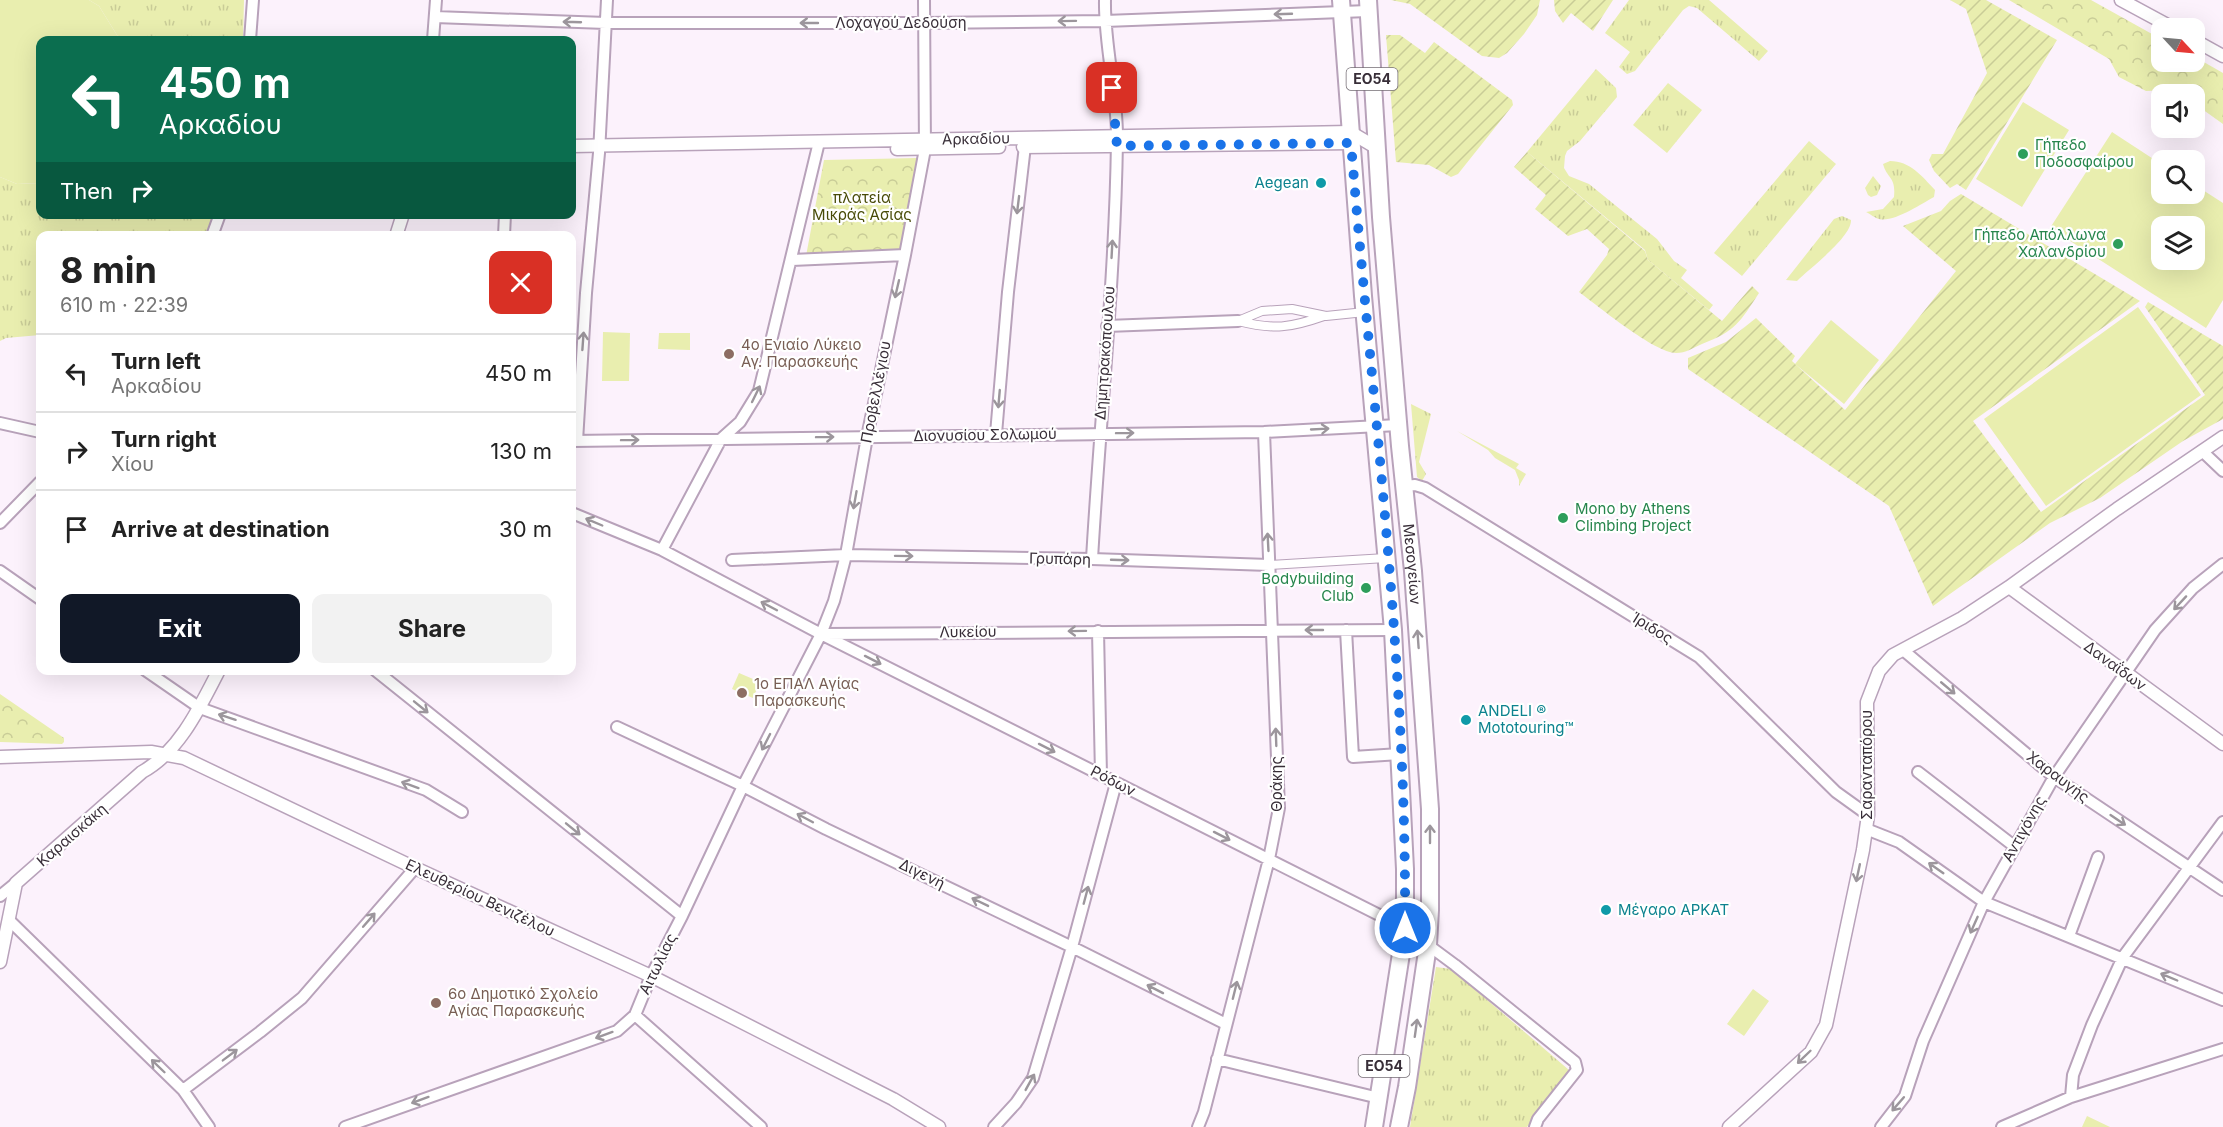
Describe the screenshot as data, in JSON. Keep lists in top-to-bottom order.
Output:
{
  "streets": {
    "main road": ["ΕΟ54", "Μεσογείων"],
    "street": [
      "Λοχαγού Δεδούση",
      "Αρκαδίου",
      "Δημητρακόπουλου",
      "Προβελλέγιου",
      "Διονυσίου Σολωμού",
      "Γρυπάρη",
      "Ίριδος",
      "Λυκείου",
      "Δαναΐδων",
      "Σαρανταπόρου",
      "Χαραυγής",
      "Ρόδων",
      "Θράκης",
      "Αντιγόνης",
      "Καραισκάκη",
      "Διγενή",
      "Ελευθερίου Βενιζέλου",
      "Αιτωλίας"
    ]
  },
  "crossings": [
    ["Λοχαγού Δεδούση", "Δημητρακόπουλου"],
    ["Λοχαγού Δεδούση", "Προβελλέγιου"],
    ["Λοχαγού Δεδούση", "Μεσογείων"],
    ["Αρκαδίου", "Δημητρακόπουλου"],
    ["Αρκαδίου", "Προβελλέγιου"],
    ["Αρκαδίου", "Μεσογείων"],
    ["Δημητρακόπουλου", "Διονυσίου Σολωμού"],
    ["Δημητρακόπουλου", "Γρυπάρη"],
    ["Προβελλέγιου", "Διονυσίου Σολωμού"],
    ["Προβελλέγιου", "Γρυπάρη"],
    ["Προβελλέγιου", "Λυκείου"],
    ["Προβελλέγιου", "Ρόδων"],
    ["Προβελλέγιου", "Αιτωλίας"],
    ["Διονυσίου Σολωμού", "Μεσογείων"],
    ["Διονυσίου Σολωμού", "Θράκης"],
    ["Γρυπάρη", "Μεσογείων"],
    ["Γρυπάρη", "Θράκης"],
    ["Μεσογείων", "Ίριδος"],
    ["Μεσογείων", "Λυκείου"],
    ["Μεσογείων", "Ρόδων"],
    ["Ίριδος", "Σαρανταπόρου"],
    ["Λυκείου", "Ρόδων"],
    ["Λυκείου", "Θράκης"],
    ["Λυκείου", "Αιτωλίας"],
    ["Δαναΐδων", "Σαρανταπόρου"],
    ["Δαναΐδων", "Αντιγόνης"],
    ["Σαρανταπόρου", "Χαραυγής"],
    ["Χαραυγής", "Αντιγόνης"],
    ["Ρόδων", "Θράκης"],
    ["Ρόδων", "Αιτωλίας"],
    ["Θράκης", "Διγενή"],
    ["Καραισκάκη", "Ελευθερίου Βενιζέλου"],
    ["Διγενή", "Αιτωλίας"],
    ["Ελευθερίου Βενιζέλου", "Αιτωλίας"]
  ],
  "one_way": [
    "Λοχαγού Δεδούση",
    "Προβελλέγιου",
    "Διονυσίου Σολωμού",
    "Γρυπάρη",
    "Λυκείου",
    "Σαρανταπόρου",
    "Ρόδων",
    "Θράκης",
    "Αντιγόνης",
    "Διγενή",
    "Αιτωλίας"
  ],
  "parks": ["πλατεία Μικράς Ασίας"],
  "places": [
    "Γήπεδο Ποδοσφαίρου",
    "Aegean",
    "Γήπεδο Απόλλωνα Χαλανδρίου",
    "4ο Ενιαίο Λύκειο Αγ. Παρασκευής",
    "Mono by Athens Climbing Project",
    "Bodybuilding Club",
    "1ο ΕΠΑΛ Αγίας Παρασκευής",
    "ANDELI ® Mototouring™",
    "Μέγαρο ΑΡΚΑΤ",
    "6ο Δημοτικό Σχολείο Αγίας Παρασκευής"
  ],
  "north": "bottom right",
  "page": {
    "turn": ["450 m", "Αρκαδίου"],
    "then": "Then",
    "heading": ["8 min", "610 m · 22:39"],
    "list": [
      {
        "name": "Turn left",
        "note": "Αρκαδίου",
        "value": "450 m"
      },
      {
        "name": "Turn right",
        "note": "Χίου",
        "value": "130 m"
      },
      {
        "name": "Arrive at destination",
        "value": "30 m"
      }
    ],
    "buttons": ["Exit", "Share"]
  }
}
